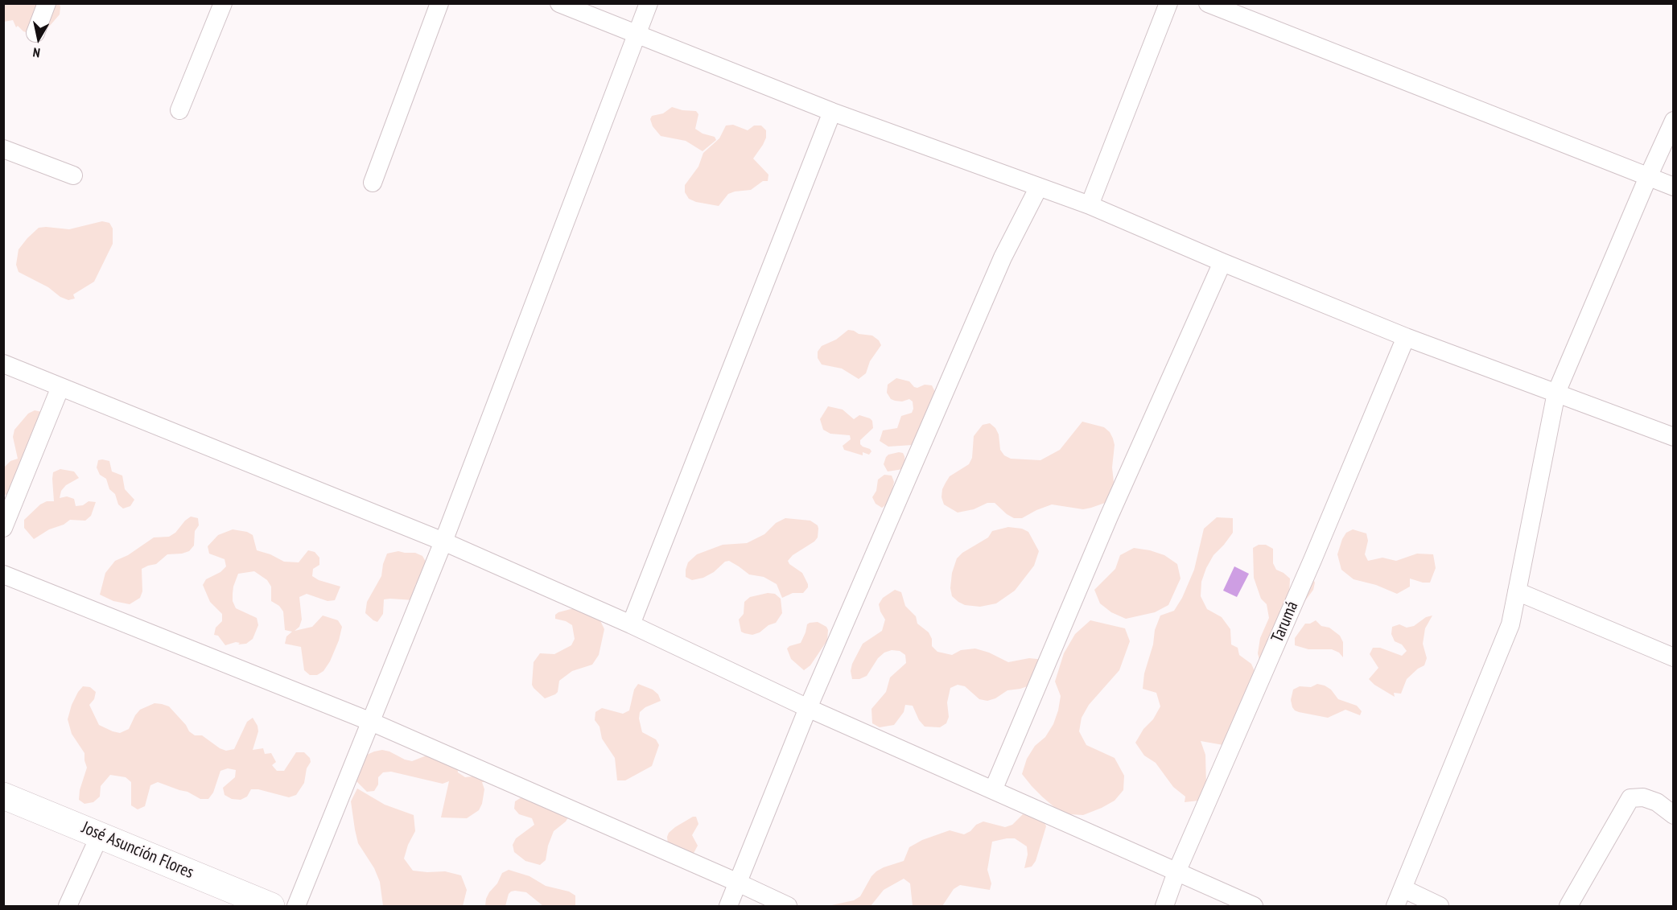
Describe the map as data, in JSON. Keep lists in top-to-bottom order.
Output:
{
  "streets": {
    "street": ["Tarumá", "José Asunción Flores"]
  },
  "north": "bottom"
}
